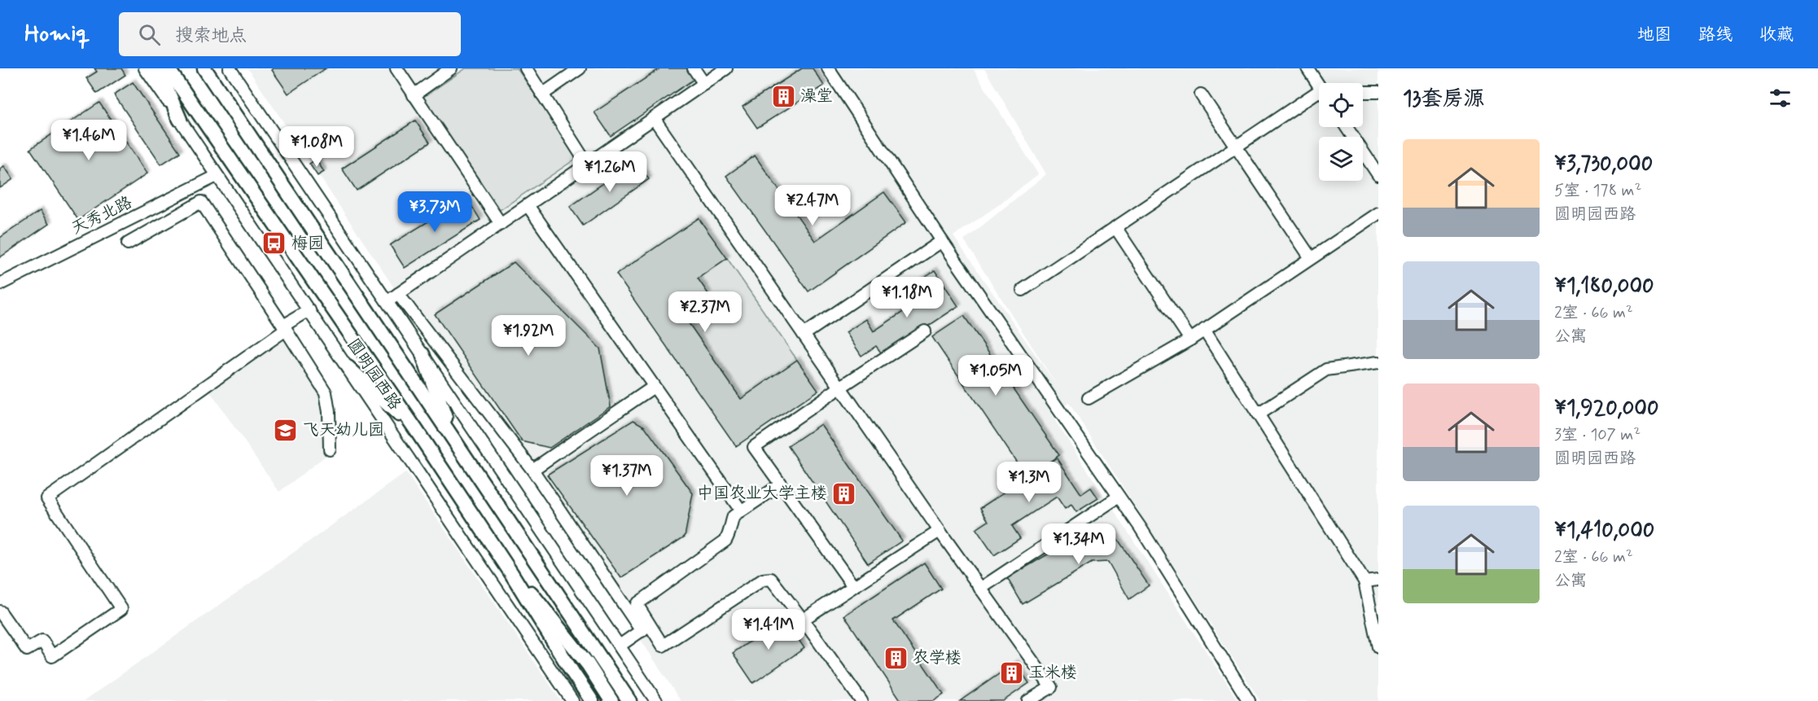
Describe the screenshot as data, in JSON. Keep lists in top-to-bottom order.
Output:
{
  "streets": {
    "main road": ["圆明园西路"],
    "street": ["天秀北路"]
  },
  "crossings": [
    ["天秀北路", "圆明园西路"]
  ],
  "places": {
    "building": [
      "澡堂",
      "中国农业大学主楼",
      "农学楼",
      "玉米楼"
    ],
    "bus stop": ["梅园"],
    "school or university": ["飞天幼儿园"]
  },
  "page": {
    "header": "Homiq",
    "search": "搜索地点",
    "nav": ["地图", "路线", "收藏"],
    "heading": "13套房源",
    "price": [
      "¥1.46M",
      "¥1.08M",
      "¥1.26M",
      "¥2.47M",
      "¥3.73M",
      "¥1.18M",
      "¥2.37M",
      "¥1.92M",
      "¥1.05M",
      "¥1.37M",
      "¥1.3M",
      "¥1.34M",
      "¥1.41M"
    ],
    "list": [
      {
        "name": "¥3,730,000",
        "note": "5室 · 178 m² · 圆明园西路"
      },
      {
        "name": "¥1,180,000",
        "note": "2室 · 66 m² · 公寓"
      },
      {
        "name": "¥1,920,000",
        "note": "3室 · 107 m² · 圆明园西路"
      },
      {
        "name": "¥1,410,000",
        "note": "2室 · 66 m² · 公寓"
      }
    ]
  }
}
